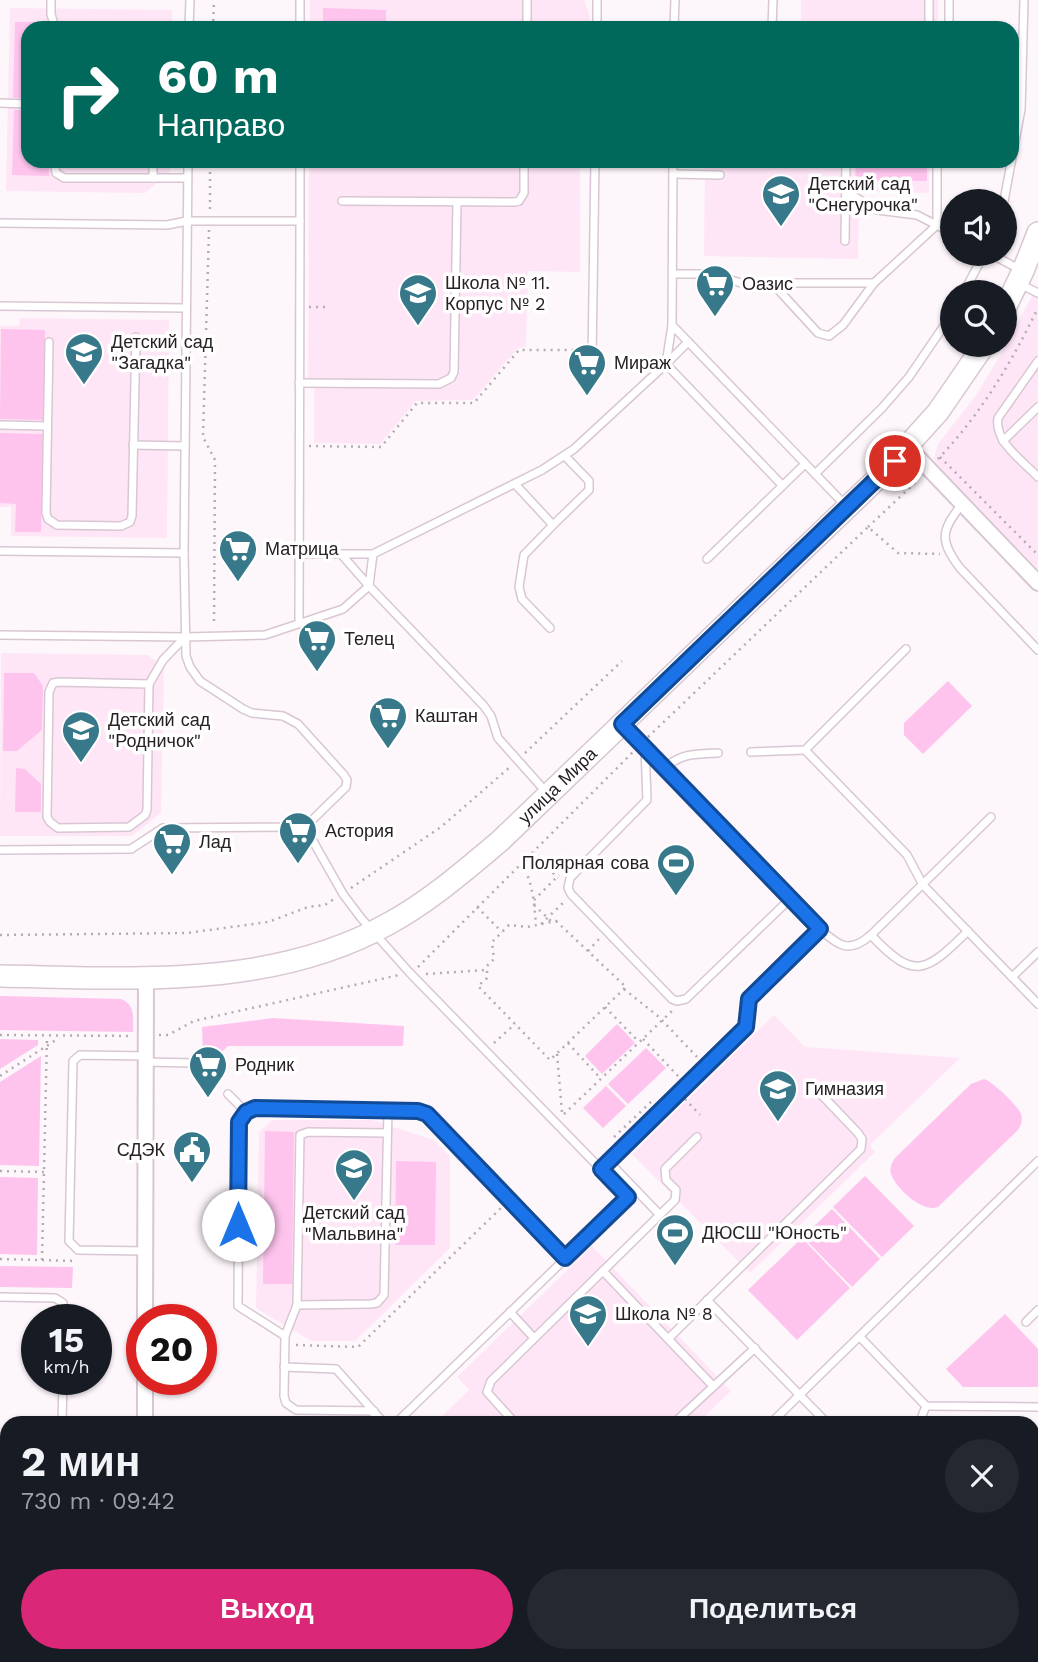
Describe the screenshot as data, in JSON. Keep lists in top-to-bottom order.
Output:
{
  "streets": {
    "street": ["улица Мира"]
  },
  "places": {
    "school or university": [
      "Детский сад \"Снегурочка\"",
      "Школа № 11. Корпус № 2",
      "Детский сад \"Загадка\"",
      "Детский сад \"Родничок\"",
      "Гимназия",
      "Детский сад \"Мальвина\"",
      "Школа № 8"
    ],
    "supermarket": [
      "Оазис",
      "Мираж",
      "Матрица",
      "Телец",
      "Каштан",
      "Астория",
      "Лад",
      "Родник"
    ],
    "sports": ["Полярная сова", "ДЮСШ \"Юность\""],
    "public building": ["СДЭК"]
  },
  "page": {
    "turn": ["60 m", "Направо"],
    "speed": "15 km/h",
    "limit": "20",
    "heading": ["2 мин", "730 m · 09:42"],
    "buttons": ["Выход", "Поделиться"]
  }
}
